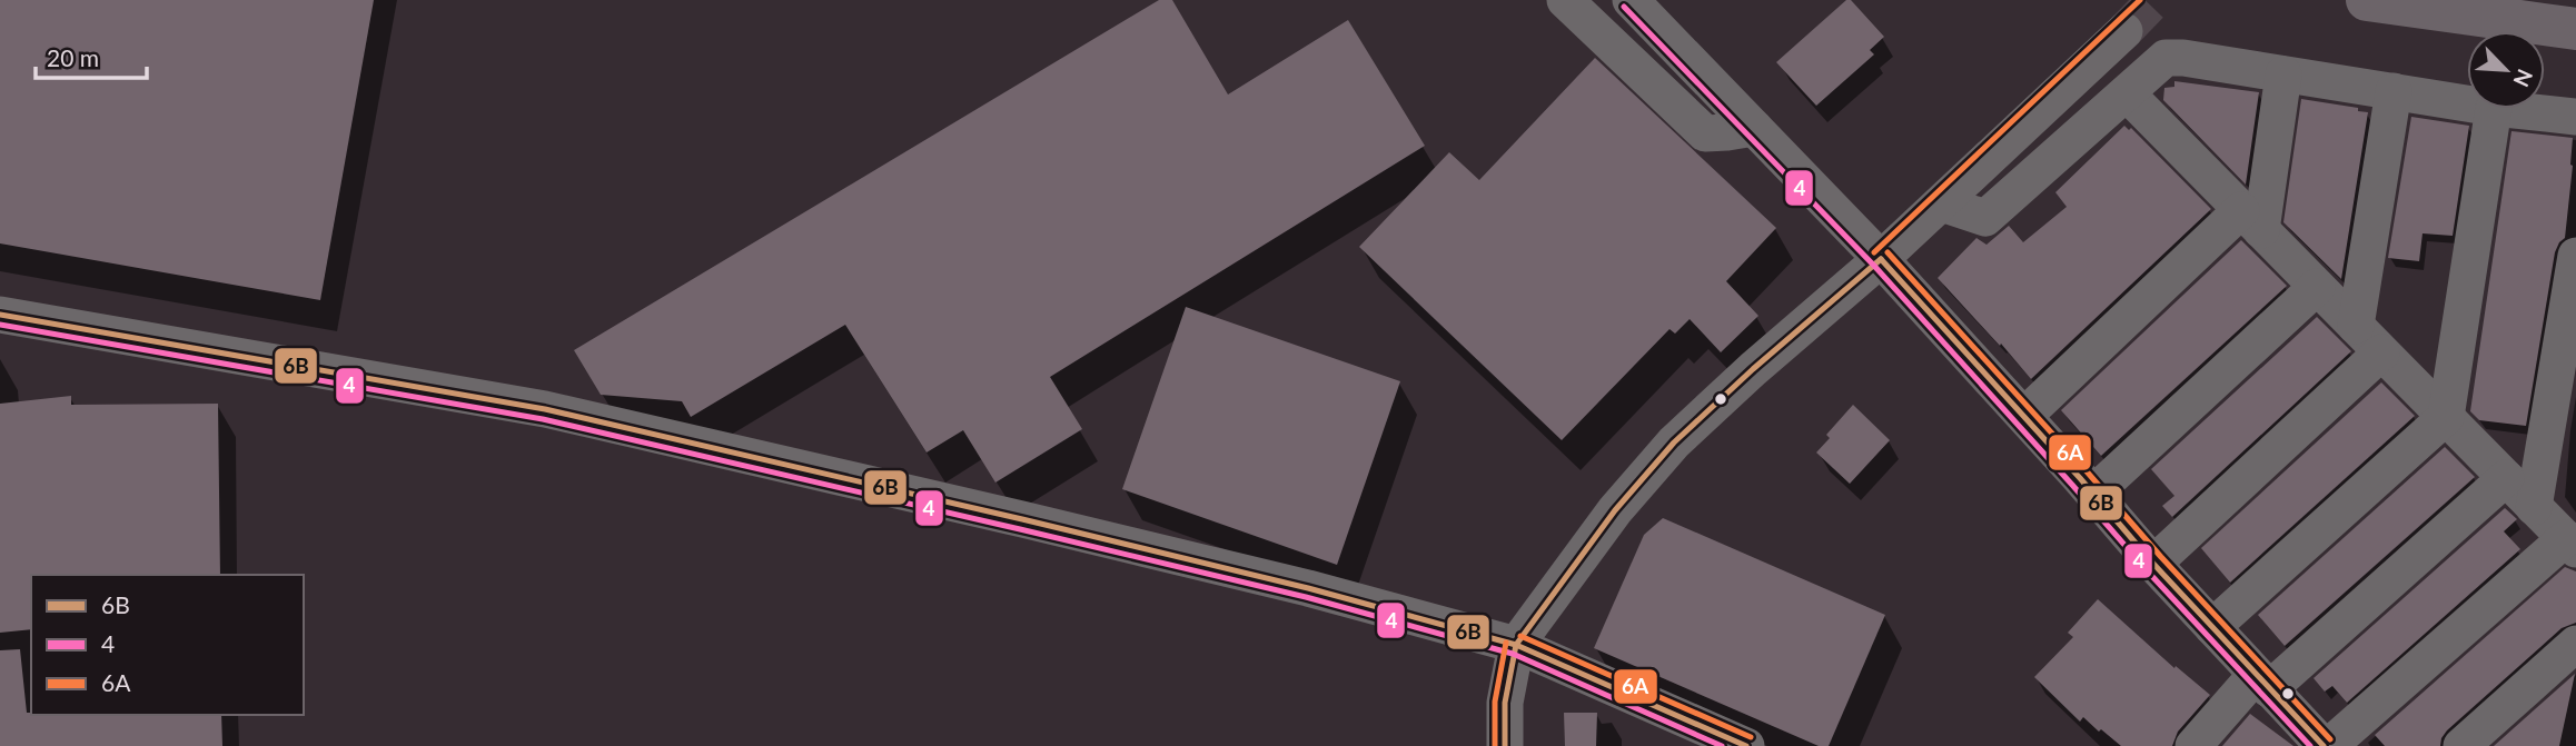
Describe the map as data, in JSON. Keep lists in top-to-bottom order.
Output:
{
  "lines": ["transit line 6A", "transit line 4", "transit line 6B"],
  "legend": ["6B", "4", "6A"],
  "scale_bar": "20 m",
  "north": "bottom right"
}
